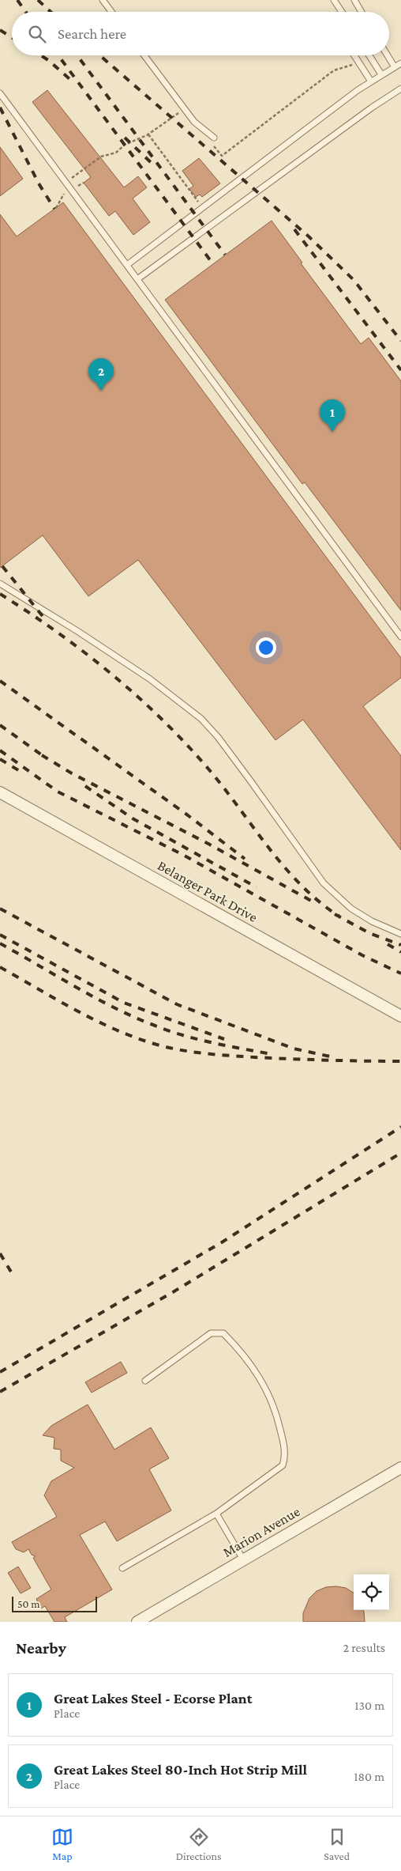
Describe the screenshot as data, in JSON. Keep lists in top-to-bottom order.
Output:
{
  "streets": {
    "street": ["Belanger Park Drive", "Marion Avenue"]
  },
  "scale_bar": "50 m",
  "page": {
    "search": "Search here",
    "pins": ["2", "1"],
    "scale": "50 m",
    "heading": ["Nearby", "2 results"],
    "list": [
      {
        "mark": "1",
        "name": "Great Lakes Steel - Ecorse Plant",
        "note": "Place",
        "value": "130 m"
      },
      {
        "mark": "2",
        "name": "Great Lakes Steel 80-Inch Hot Strip Mill",
        "note": "Place",
        "value": "180 m"
      }
    ],
    "nav": ["Map", "Directions", "Saved"]
  }
}
